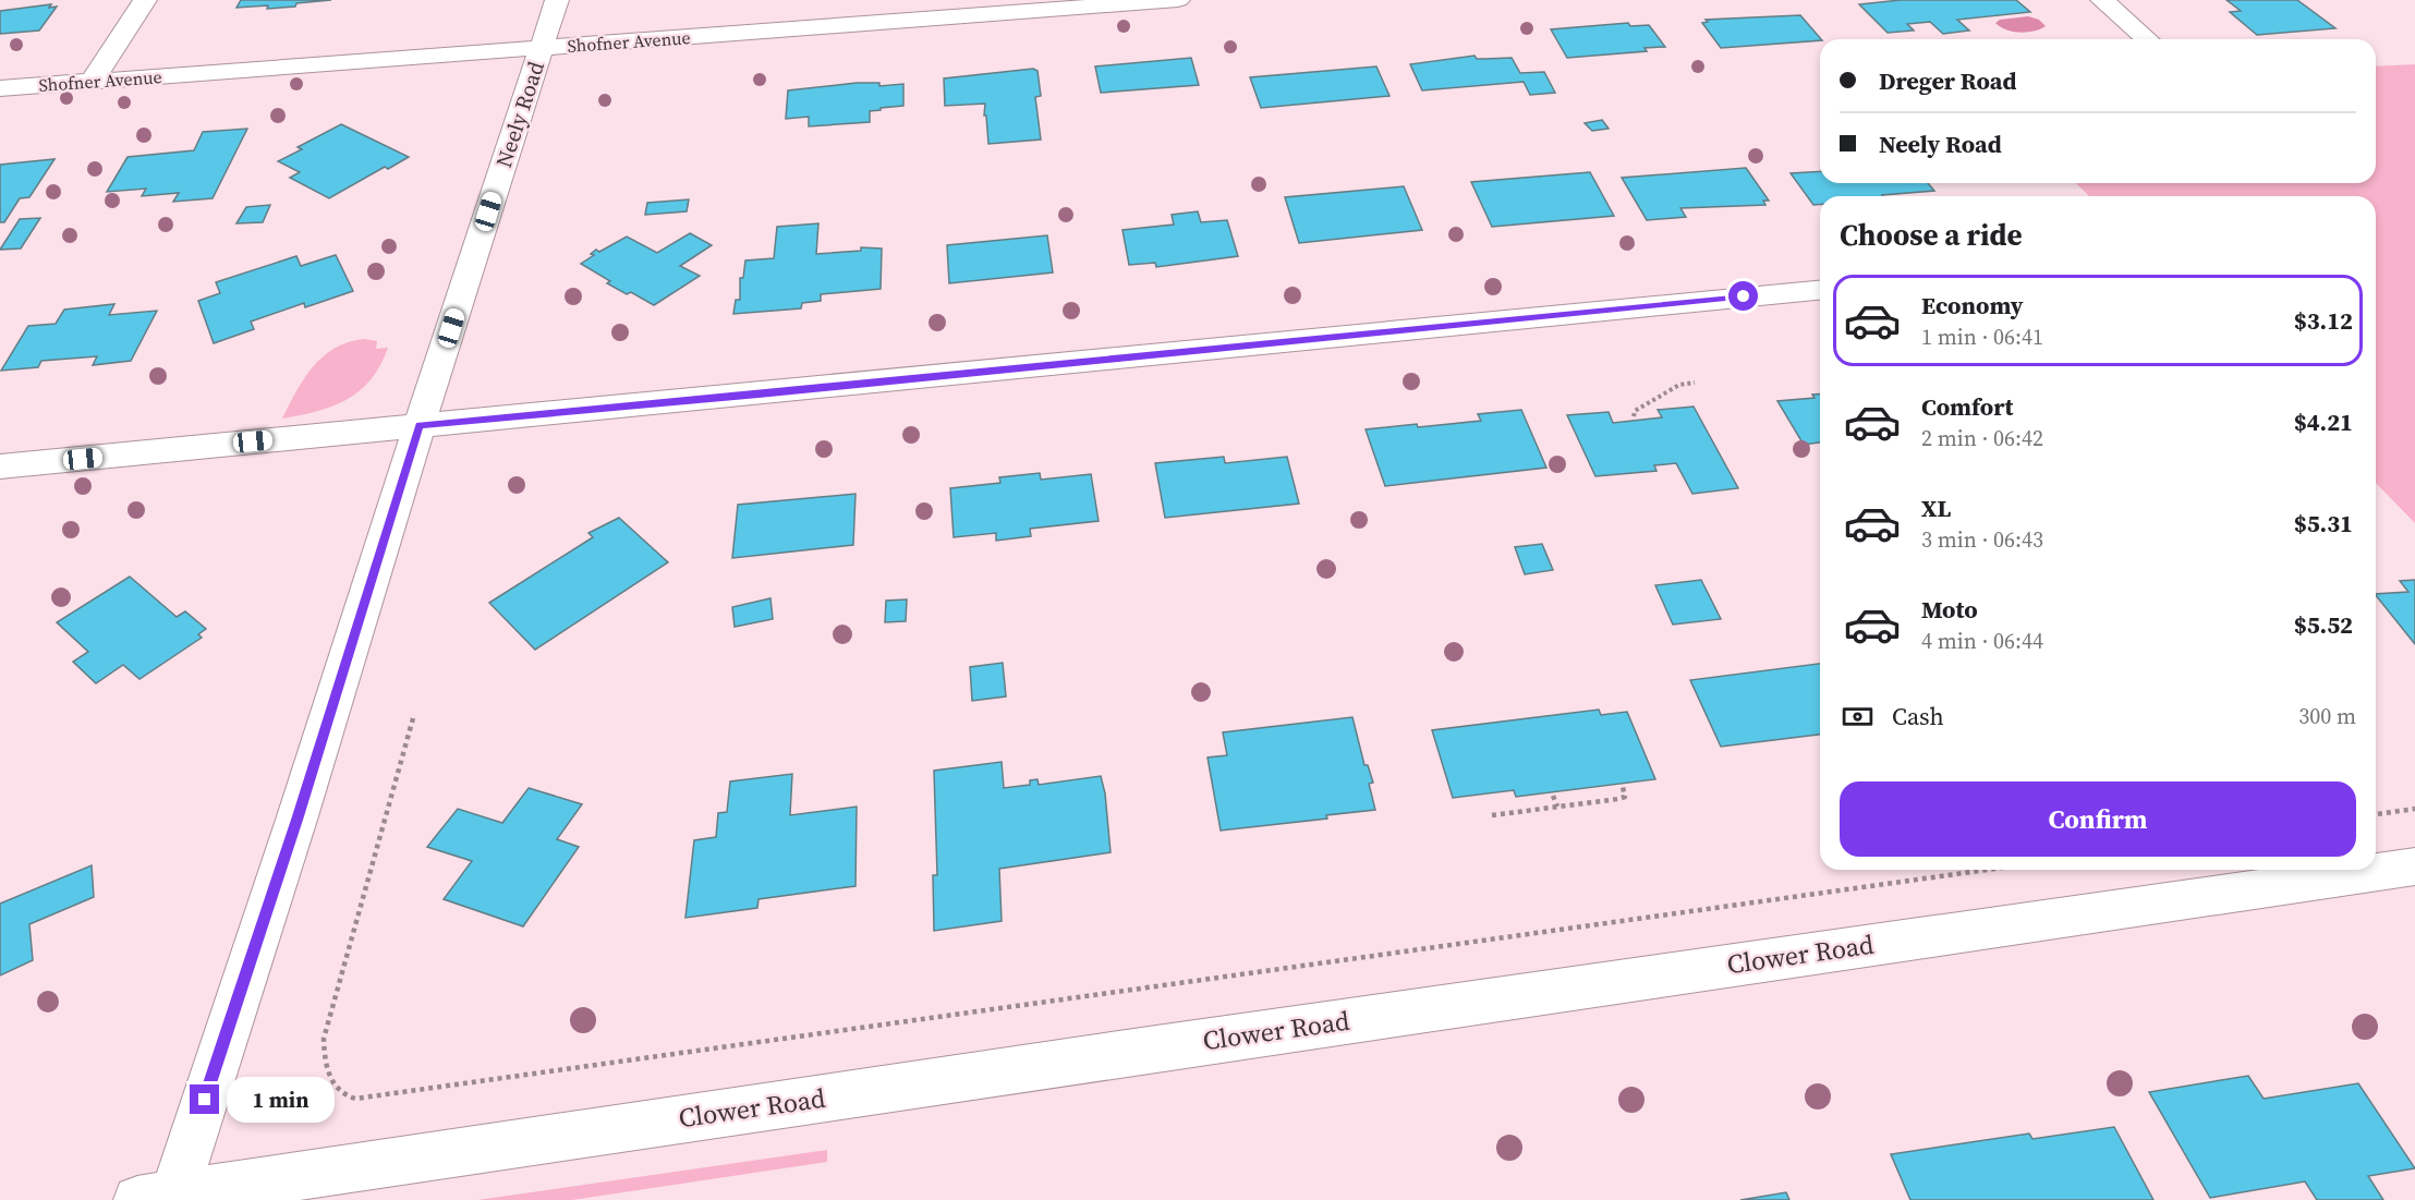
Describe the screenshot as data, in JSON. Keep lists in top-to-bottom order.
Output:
{
  "streets": {
    "street": ["Shofner Avenue", "Neely Road", "Clower Road"]
  },
  "crossings": [
    ["Shofner Avenue", "Neely Road"],
    ["Neely Road", "Clower Road"]
  ],
  "page": {
    "banner": ["Dreger Road", "Neely Road"],
    "heading": "Choose a ride",
    "list": [
      {
        "name": "Economy",
        "note": "1 min · 06:41",
        "value": "$3.12"
      },
      {
        "name": "Comfort",
        "note": "2 min · 06:42",
        "value": "$4.21"
      },
      {
        "name": "XL",
        "note": "3 min · 06:43",
        "value": "$5.31"
      },
      {
        "name": "Moto",
        "note": "4 min · 06:44",
        "value": "$5.52"
      }
    ],
    "pay": ["Cash", "300 m"],
    "buttons": "Confirm",
    "bubble": "1 min"
  }
}
